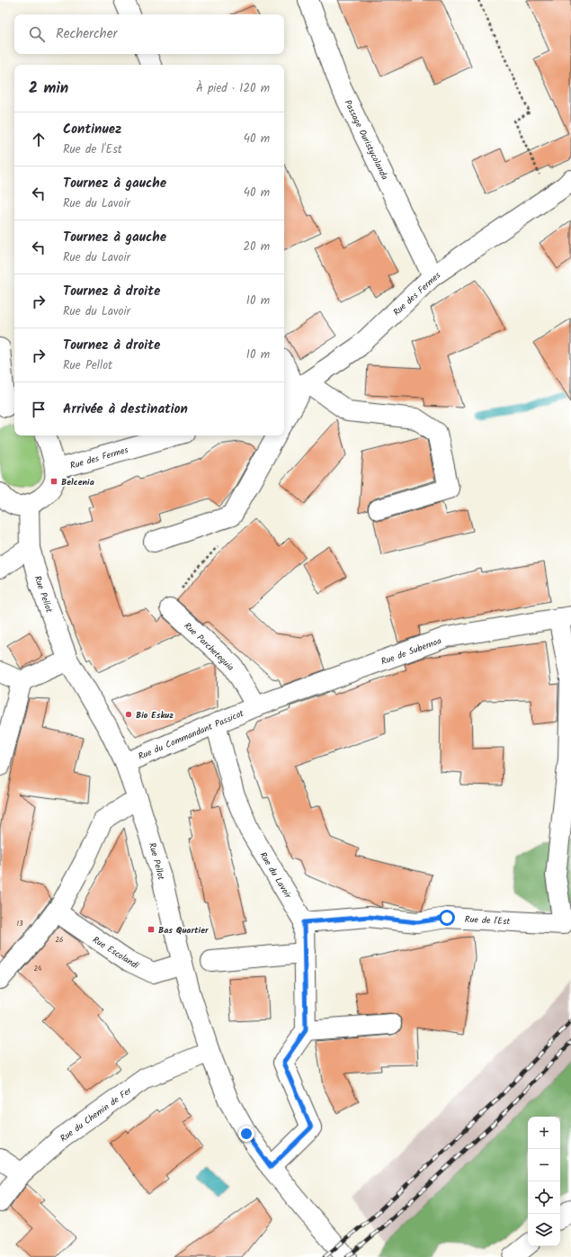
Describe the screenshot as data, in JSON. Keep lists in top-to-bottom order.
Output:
{
  "streets": {
    "street": [
      "Passage Ouristycolanda",
      "Rue des Fermes",
      "Rue Pellot",
      "Rue Parcheteguia",
      "Rue de Subernoa",
      "Rue du Commandant Passicot",
      "Rue du Lavoir",
      "Rue de l'Est",
      "Rue Escolandi",
      "Rue du Chemin de Fer"
    ]
  },
  "crossings": [
    ["Passage Ouristycolanda", "Rue des Fermes"],
    ["Rue Pellot", "Rue du Commandant Passicot"],
    ["Rue Pellot", "Rue Escolandi"],
    ["Rue Pellot", "Rue du Chemin de Fer"],
    ["Rue Parcheteguia", "Rue de Subernoa"],
    ["Rue Parcheteguia", "Rue du Commandant Passicot"],
    ["Rue de Subernoa", "Rue du Commandant Passicot"],
    ["Rue de Subernoa", "Rue de l'Est"],
    ["Rue du Commandant Passicot", "Rue du Lavoir"],
    ["Rue du Lavoir", "Rue de l'Est"]
  ],
  "places": {
    "transit": ["Belcenia", "Bas Quartier"],
    "other": ["Bio Eskuz"]
  },
  "house_numbers": ["13", "26", "24"],
  "page": {
    "search": "Rechercher",
    "heading": ["2 min", "À pied · 120 m"],
    "list": [
      ["Continuez", "Rue de l'Est", "40 m"],
      ["Tournez à gauche", "Rue du Lavoir", "40 m"],
      ["Tournez à gauche", "Rue du Lavoir", "20 m"],
      ["Tournez à droite", "Rue du Lavoir", "10 m"],
      ["Tournez à droite", "Rue Pellot", "10 m"],
      "Arrivée à destination"
    ],
    "map_buttons": ["+", "−"]
  }
}
